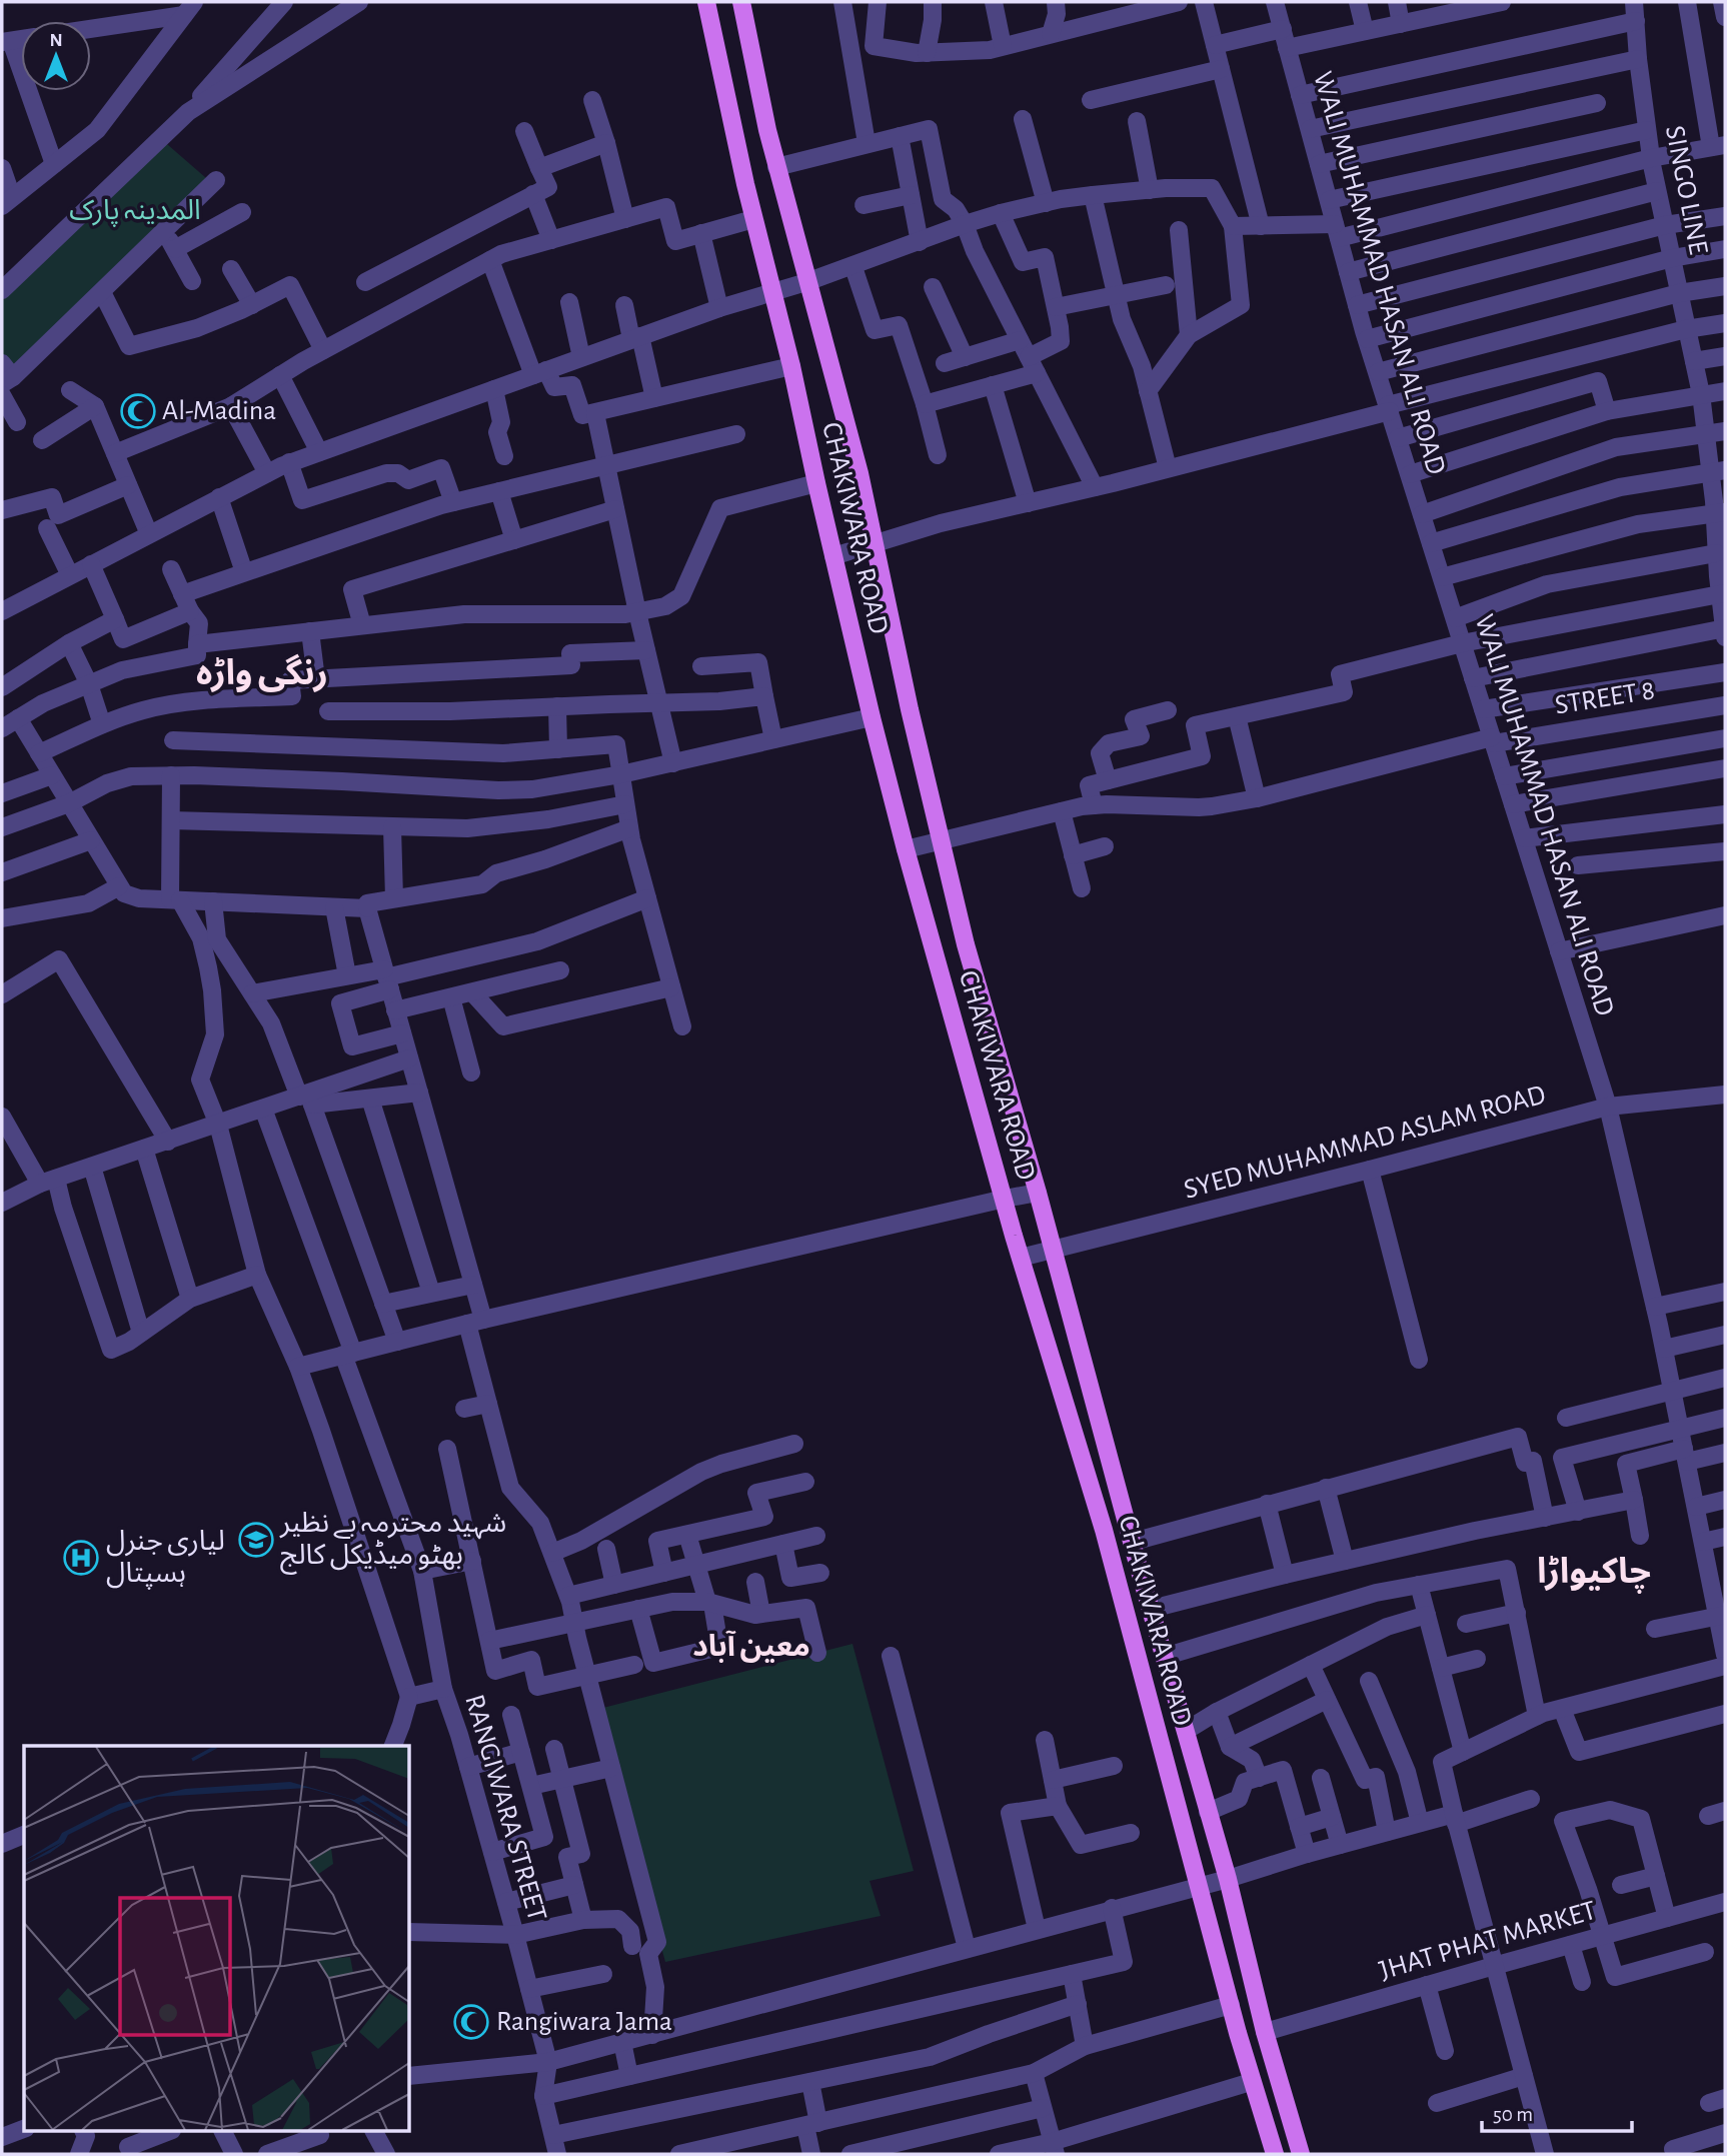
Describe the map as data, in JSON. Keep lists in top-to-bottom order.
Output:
{
  "streets": {
    "main road": ["CHAKIWARA ROAD"],
    "street": [
      "SINGO LINE",
      "WALI MUHAMMAD HASAN ALI ROAD",
      "STREET 8",
      "SYED MUHAMMAD ASLAM ROAD",
      "RANGIWARA STREET",
      "JHAT PHAT MARKET"
    ]
  },
  "crossings": [
    ["WALI MUHAMMAD HASAN ALI ROAD", "STREET 8"],
    ["WALI MUHAMMAD HASAN ALI ROAD", "SYED MUHAMMAD ASLAM ROAD"],
    ["CHAKIWARA ROAD", "STREET 8"],
    ["CHAKIWARA ROAD", "SYED MUHAMMAD ASLAM ROAD"],
    ["CHAKIWARA ROAD", "JHAT PHAT MARKET"]
  ],
  "districts": ["رنگی واڑہ", "چاکیواڑا", "معین آباد"],
  "parks": ["المدینہ پارک"],
  "places": {
    "mosque": ["Al-Madina", "Rangiwara Jama"],
    "school or university": ["شہید محترمہ بے نظیر بھٹو میڈیکل کالج"],
    "hospital": ["لیاری جنرل ہسپتال"]
  },
  "scale_bar": "50 m",
  "north": "top"
}
